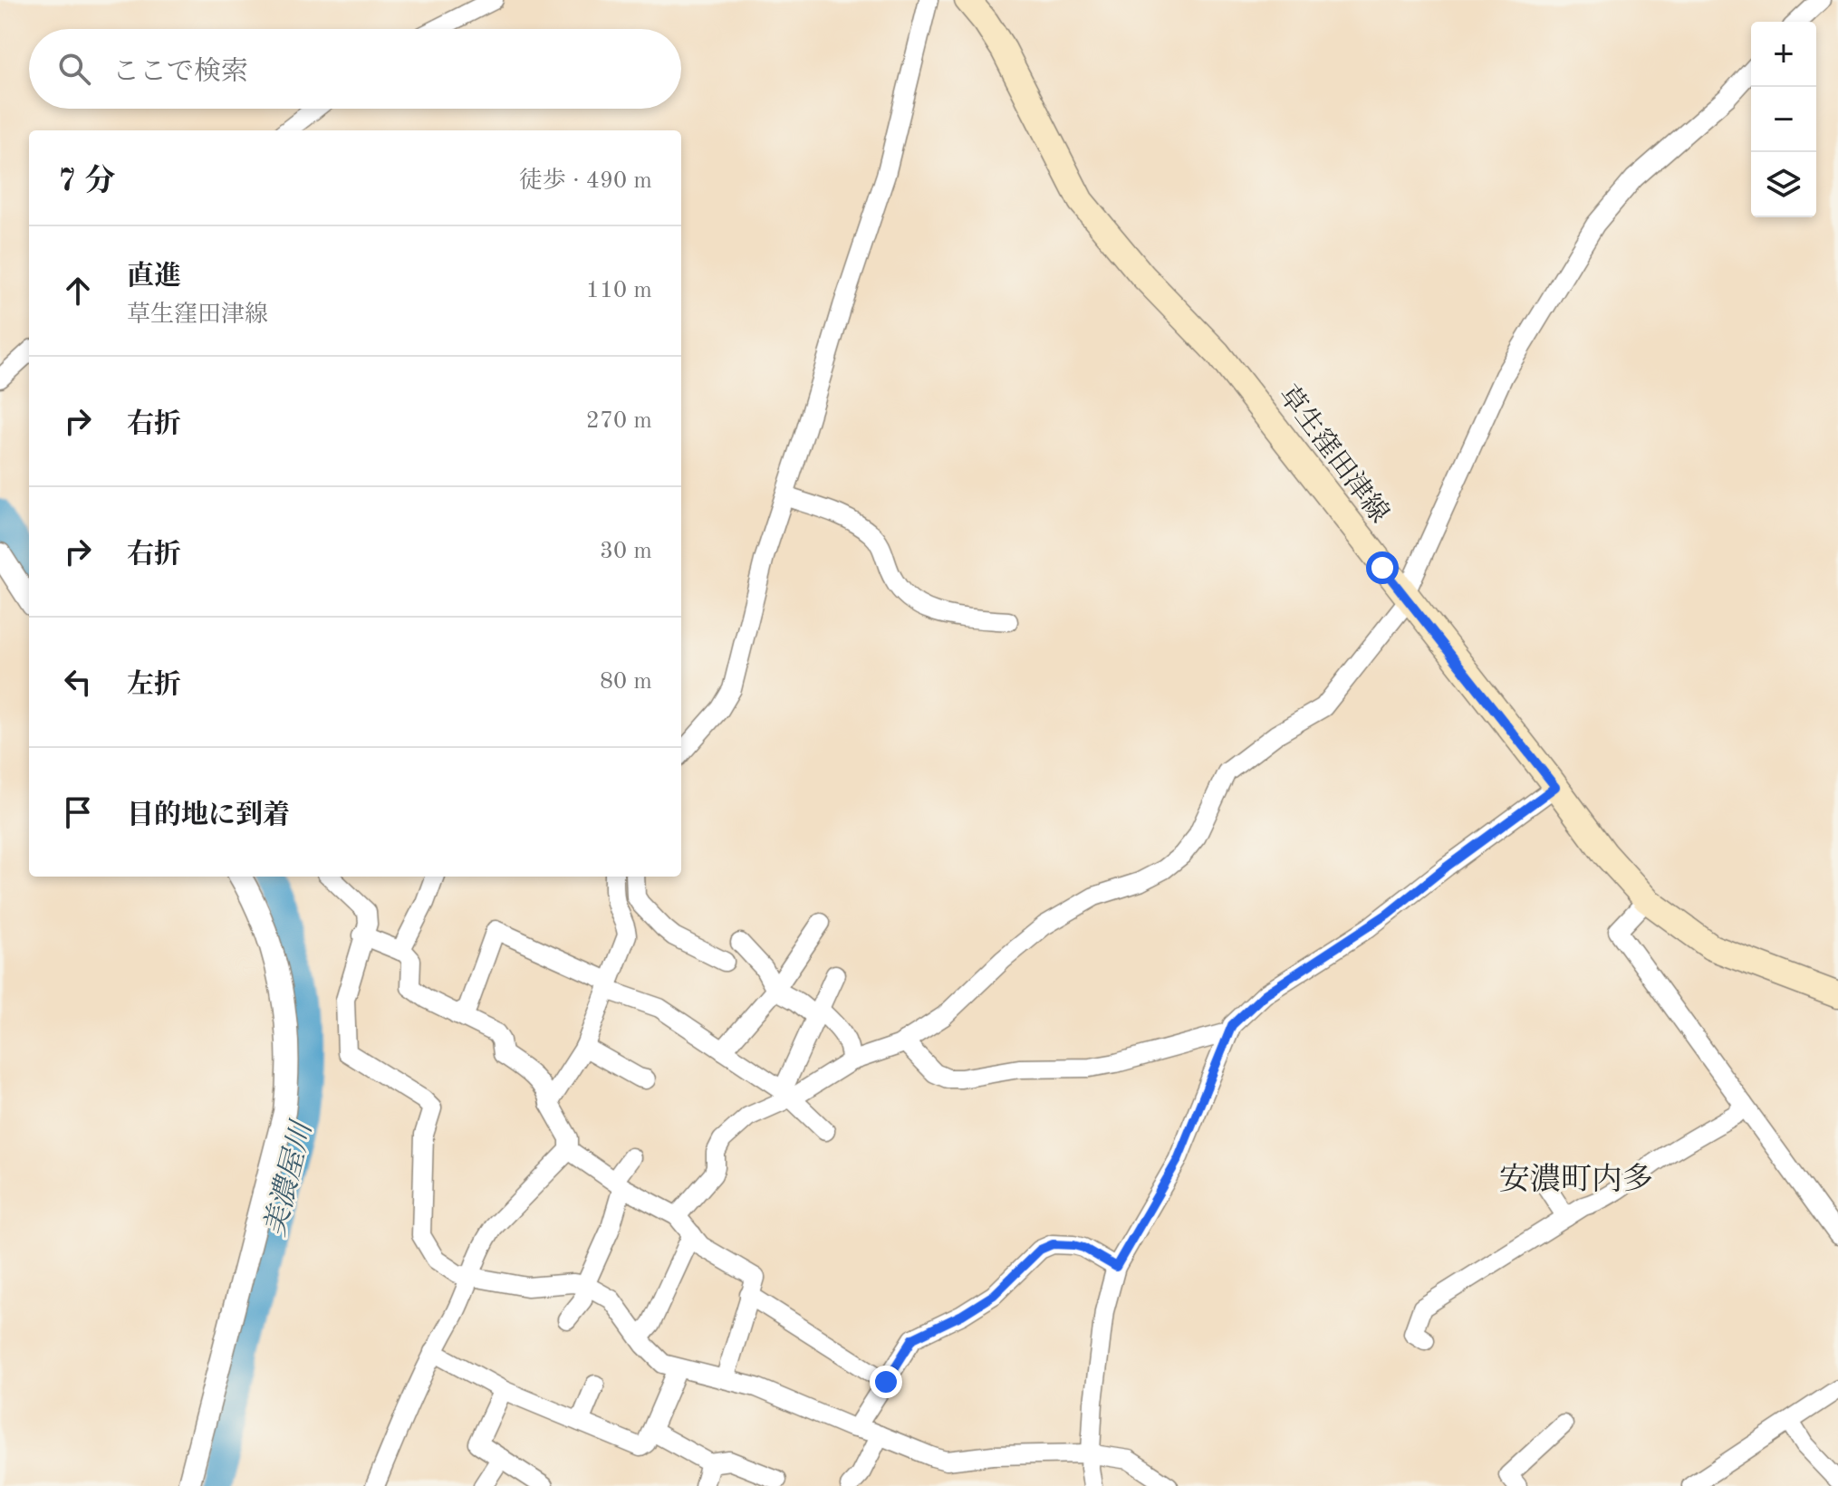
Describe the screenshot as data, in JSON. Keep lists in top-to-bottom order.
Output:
{
  "streets": {
    "main road": ["草生窪田津線"]
  },
  "districts": ["安濃町内多"],
  "water": ["美濃屋川"],
  "page": {
    "map_buttons": ["+", "−"],
    "search": "ここで検索",
    "heading": ["7 分", "徒歩 · 490 m"],
    "list": [
      ["直進", "草生窪田津線", "110 m"],
      ["右折", "270 m"],
      ["右折", "30 m"],
      ["左折", "80 m"],
      "目的地に到着"
    ]
  }
}
